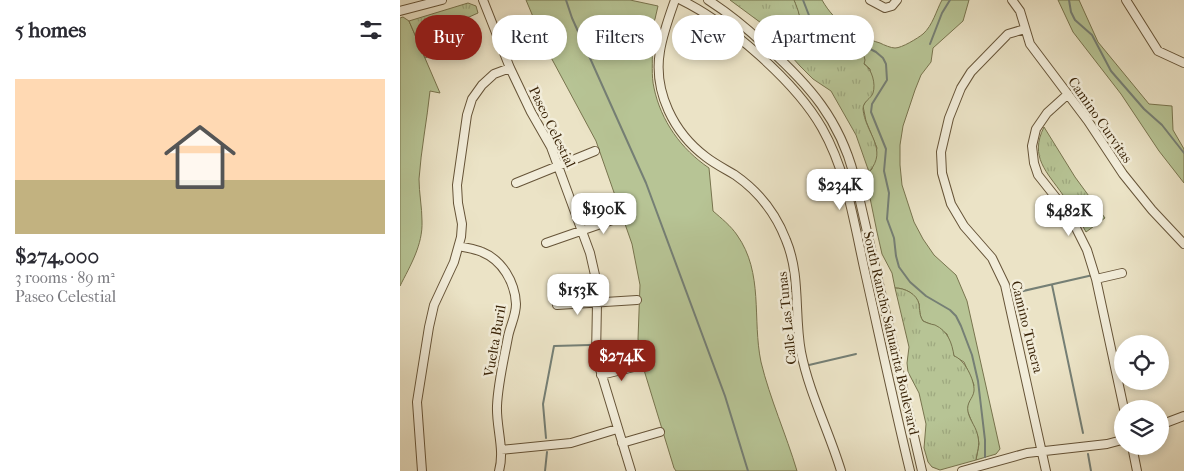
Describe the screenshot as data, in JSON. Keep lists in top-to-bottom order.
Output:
{
  "streets": {
    "street": [
      "Camino Curvitas",
      "Paseo Celestial",
      "Calle Las Tunas",
      "Camino Tunera",
      "South Rancho Sahuarita Boulevard",
      "Vuelta Buril"
    ]
  },
  "crossings": [
    ["Camino Curvitas", "Camino Tunera"]
  ],
  "page": {
    "heading": "5 homes",
    "chip": [
      "Buy",
      "Rent",
      "Filters",
      "New",
      "Apartment"
    ],
    "list": [
      {
        "name": "$274,000",
        "note": "3 rooms · 89 m² · Paseo Celestial"
      }
    ],
    "price": [
      "$234K",
      "$190K",
      "$482K",
      "$153K",
      "$274K"
    ]
  }
}
